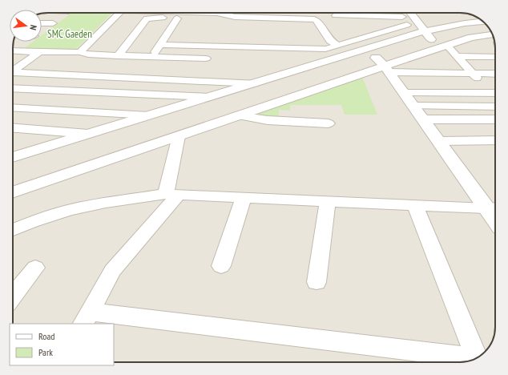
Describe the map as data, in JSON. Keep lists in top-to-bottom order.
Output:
{
  "parks": ["SMC Gaeden"],
  "legend": ["Road", "Park"],
  "north": "right"
}
